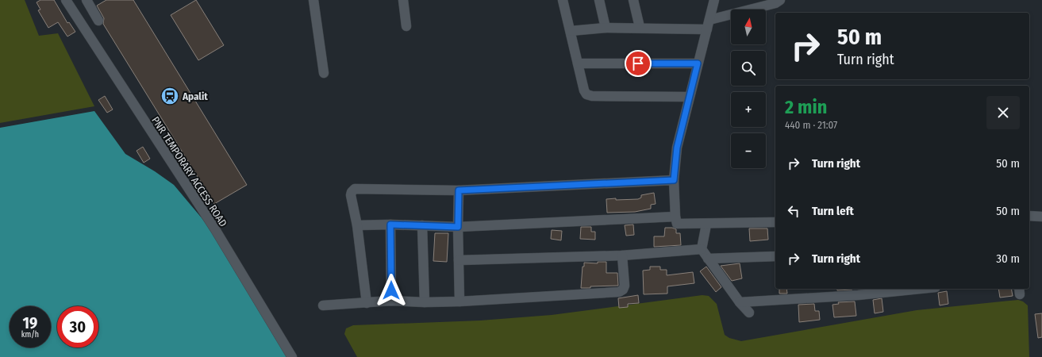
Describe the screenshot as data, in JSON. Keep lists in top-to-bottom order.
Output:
{
  "streets": {
    "street": ["PNR TEMPORARY ACCESS ROAD"]
  },
  "places": {
    "station": ["Apalit"]
  },
  "north": "top",
  "page": {
    "map_buttons": ["+", "−"],
    "turn": ["50 m", "Turn right"],
    "heading": ["2 min", "440 m · 21:07"],
    "list": [
      {
        "name": "Turn right",
        "value": "50 m"
      },
      {
        "name": "Turn left",
        "value": "50 m"
      },
      {
        "name": "Turn right",
        "value": "30 m"
      }
    ],
    "speed": "19 km/h",
    "limit": "30"
  }
}
